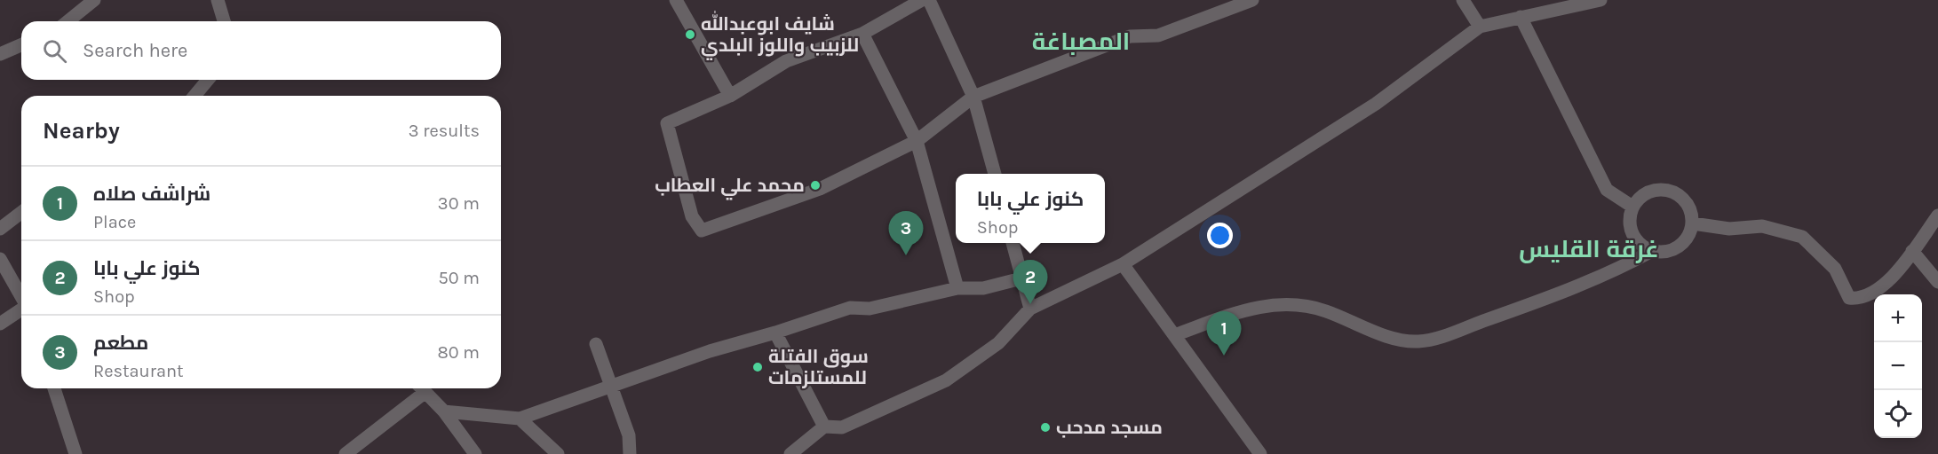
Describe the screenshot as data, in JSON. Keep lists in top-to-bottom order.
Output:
{
  "districts": ["المصباغة", "غرقة القليس"],
  "places": [
    "شايف ابوعبدالله للزبيب واللوز البلدي",
    "محمد علي العطاب",
    "سوق الفتلة للمستلزمات",
    "مسجد مدحب"
  ],
  "page": {
    "search": "Search here",
    "heading": ["Nearby", "3 results"],
    "list": [
      {
        "mark": "1",
        "name": "شراشف صلاه",
        "note": "Place",
        "value": "30 m"
      },
      {
        "mark": "2",
        "name": "كنوز علي بابا",
        "note": "Shop",
        "value": "50 m"
      },
      {
        "mark": "3",
        "name": "مطعم",
        "note": "Restaurant",
        "value": "80 m"
      }
    ],
    "popup": ["كنوز علي بابا", "Shop"],
    "pins": ["3", "2", "1"],
    "map_buttons": ["+", "−"]
  }
}
